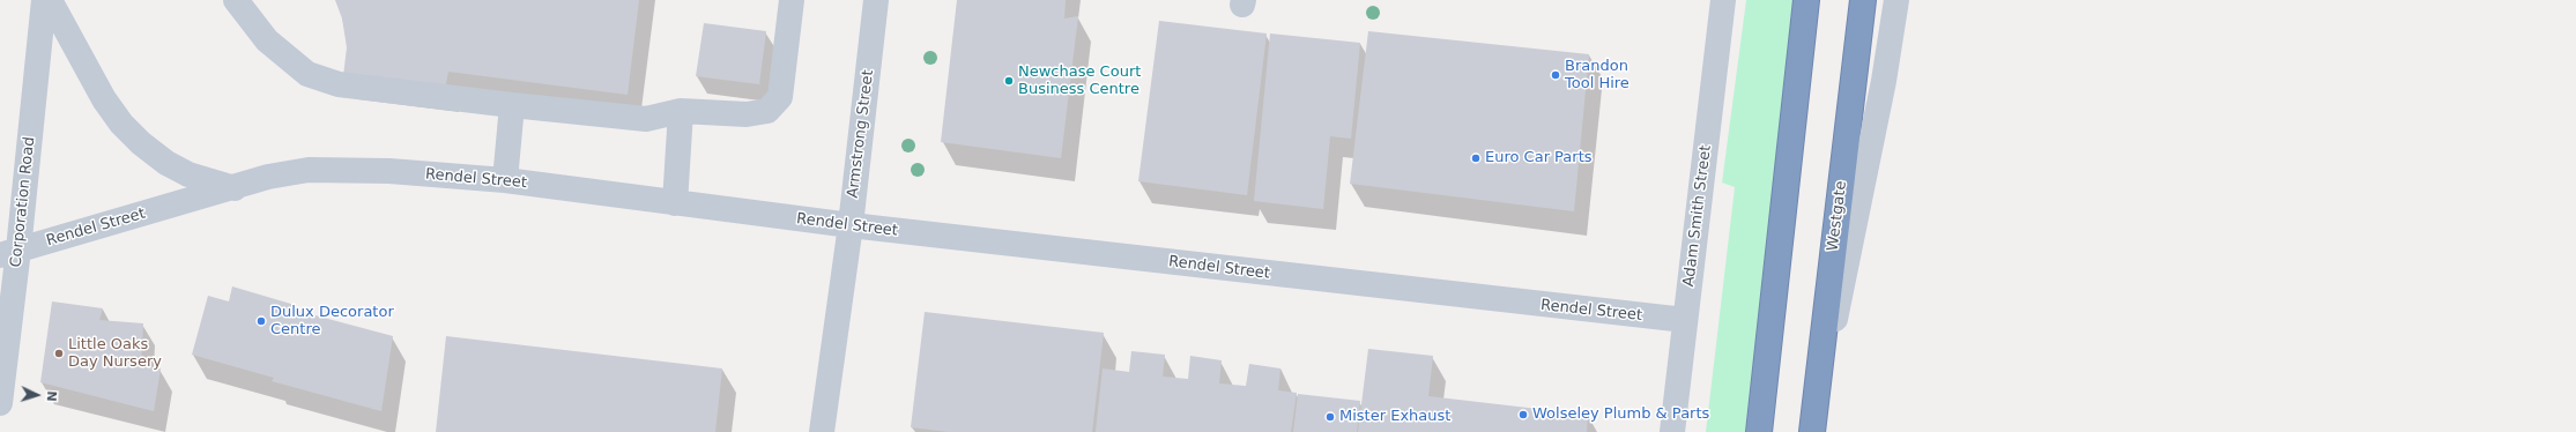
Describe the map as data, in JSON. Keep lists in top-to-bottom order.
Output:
{
  "streets": {
    "highway": ["Westgate"],
    "street": [
      "Armstrong Street",
      "Rendel Street",
      "Corporation Road",
      "Adam Smith Street"
    ]
  },
  "crossings": [
    ["Armstrong Street", "Rendel Street"],
    ["Rendel Street", "Corporation Road"],
    ["Rendel Street", "Adam Smith Street"]
  ],
  "places": [
    "Brandon Tool Hire",
    "Newchase Court Business Centre",
    "Euro Car Parts",
    "Dulux Decorator Centre",
    "Little Oaks Day Nursery",
    "Wolseley Plumb & Parts",
    "Mister Exhaust"
  ],
  "north": "right"
}
